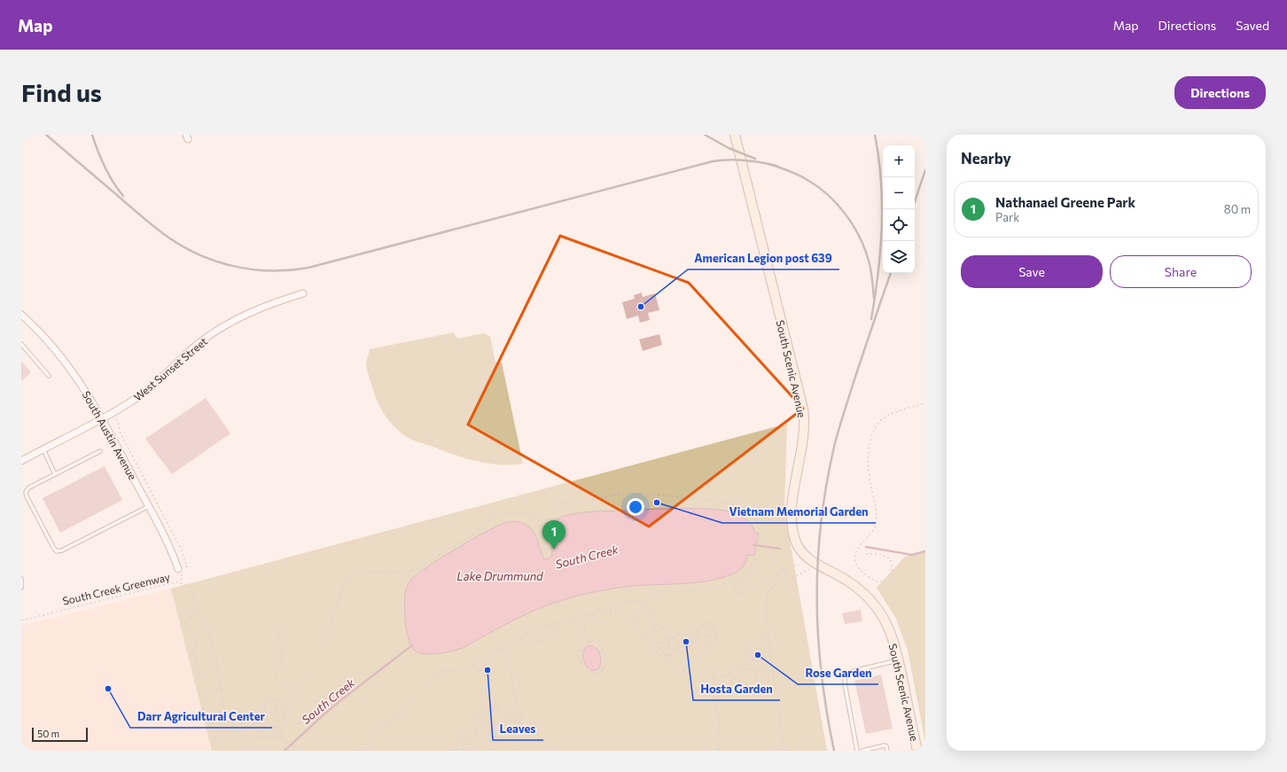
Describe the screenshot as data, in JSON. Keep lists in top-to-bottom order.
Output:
{
  "streets": {
    "main road": ["South Scenic Avenue"],
    "street": ["West Sunset Street", "South Austin Avenue"],
    "path": ["South Creek Greenway"]
  },
  "crossings": [
    ["West Sunset Street", "South Austin Avenue"]
  ],
  "water": ["South Creek", "Lake Drummund"],
  "places": [
    "American Legion post 639",
    "Vietnam Memorial Garden",
    "Hosta Garden",
    "Rose Garden",
    "Leaves",
    "Darr Agricultural Center"
  ],
  "scale_bar": "50 m",
  "page": {
    "header": "Map",
    "nav": ["Map", "Directions", "Saved"],
    "buttons": [
      "Directions",
      ["Save", "Share"]
    ],
    "title": "Find us",
    "heading": "Nearby",
    "map_buttons": ["+", "−"],
    "list": [
      {
        "mark": "1",
        "name": "Nathanael Greene Park",
        "note": "Park",
        "value": "80 m"
      }
    ],
    "pins": "1",
    "scale": "50 m"
  }
}
